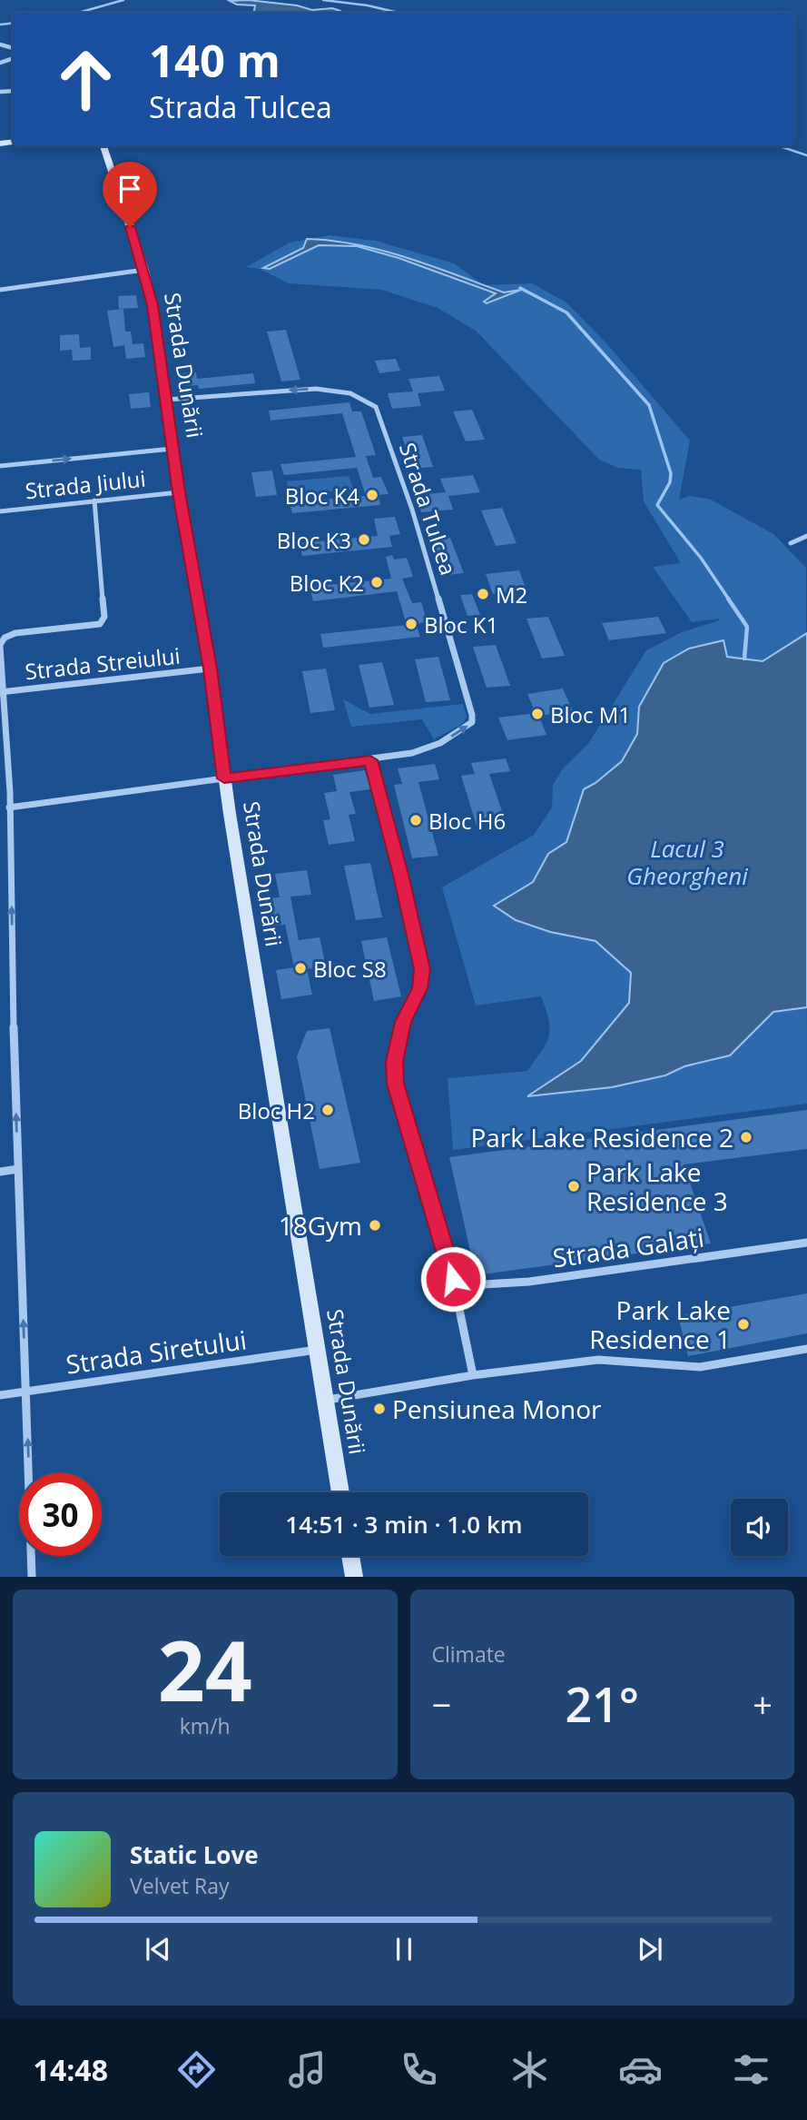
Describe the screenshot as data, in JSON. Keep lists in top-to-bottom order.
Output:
{
  "streets": {
    "street": [
      "Strada Dunării",
      "Strada Jiului",
      "Strada Tulcea",
      "Strada Streiului",
      "Strada Galați",
      "Strada Siretului"
    ]
  },
  "crossings": [
    ["Strada Dunării", "Strada Jiului"],
    ["Strada Dunării", "Strada Tulcea"],
    ["Strada Dunării", "Strada Streiului"],
    ["Strada Dunării", "Strada Siretului"]
  ],
  "water": ["Lacul 3 Gheorgheni"],
  "places": [
    "Bloc K4",
    "Bloc K3",
    "Bloc K2",
    "M2",
    "Bloc K1",
    "Bloc M1",
    "Bloc H6",
    "Bloc S8",
    "Bloc H2",
    "Park Lake Residence 2",
    "Park Lake Residence 3",
    "18Gym",
    "Park Lake Residence 1",
    "Pensiunea Monor"
  ],
  "page": {
    "turn": ["140 m", "Strada Tulcea"],
    "limit": "30",
    "trip": "14:51 · 3 min · 1.0 km",
    "tile": [
      ["24", "km/h"],
      "Climate"
    ],
    "heat": ["−", "21°", "+"],
    "song": ["Static Love", "Velvet Ray"],
    "tabs": "14:48"
  }
}
